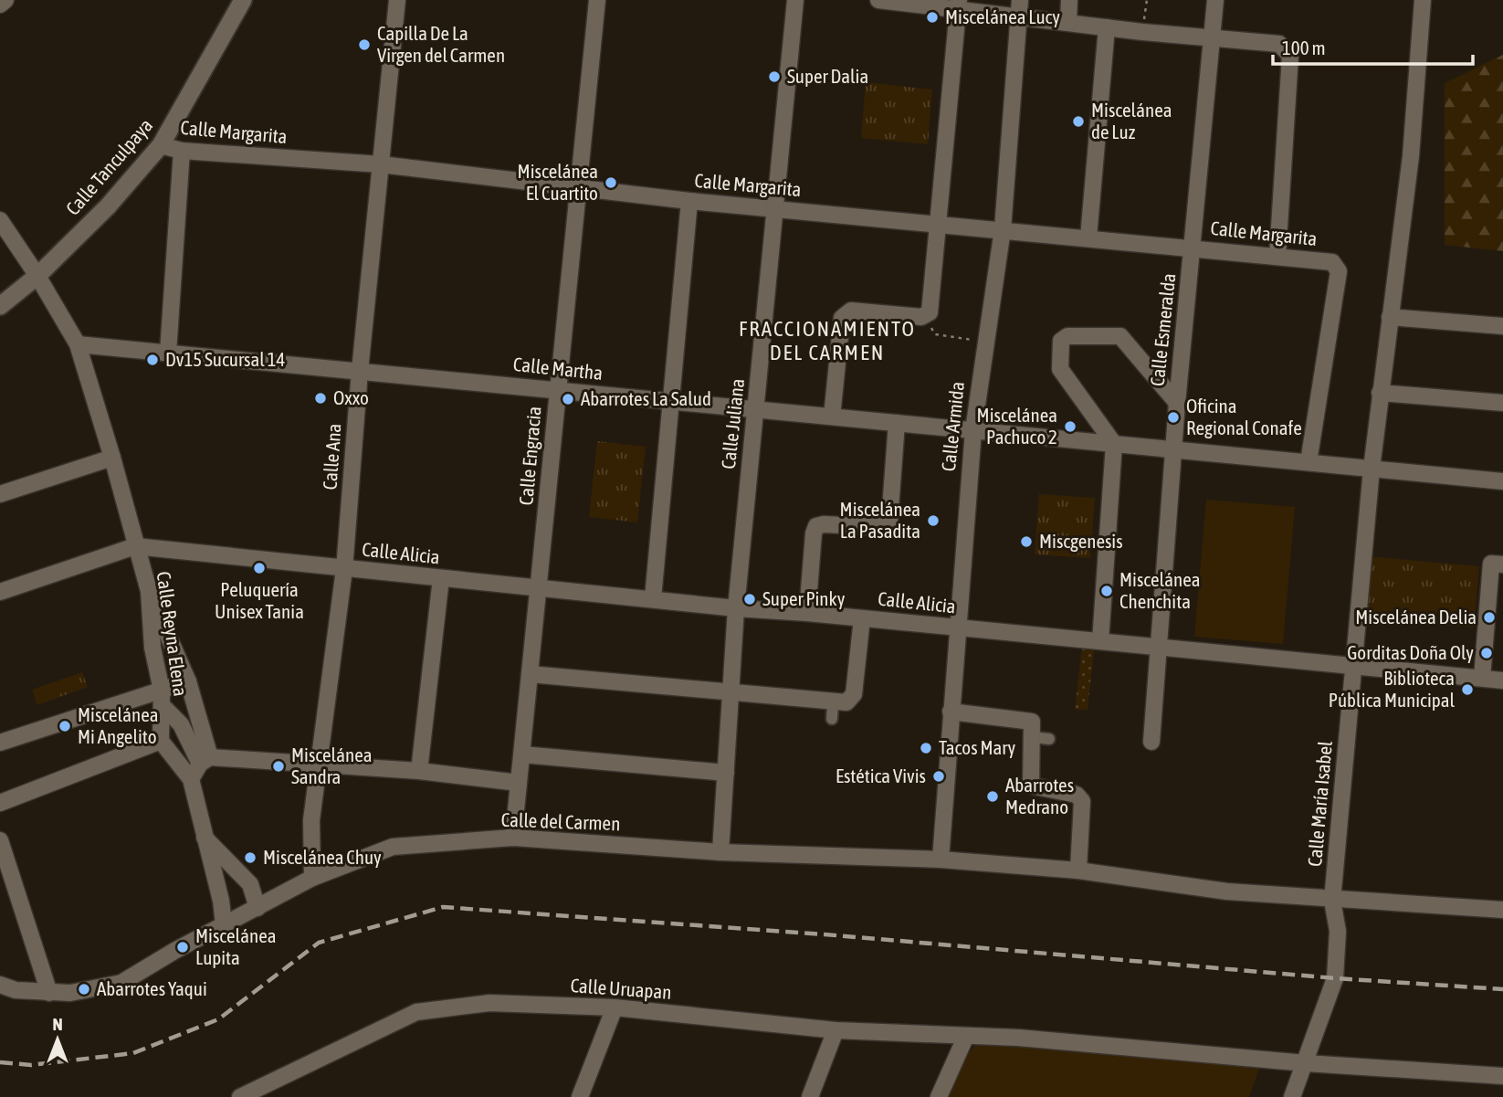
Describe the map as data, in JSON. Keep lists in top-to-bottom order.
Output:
{
  "streets": {
    "street": [
      "Calle Margarita",
      "Calle Tanculpaya",
      "Calle Esmeralda",
      "Calle Martha",
      "Calle Juliana",
      "Calle Armida",
      "Calle Engracia",
      "Calle Ana",
      "Calle Alicia",
      "Calle Reyna Elena",
      "Calle María Isabel",
      "Calle del Carmen",
      "Calle Uruapan"
    ]
  },
  "crossings": [
    ["Calle Margarita", "Calle Tanculpaya"],
    ["Calle Margarita", "Calle Esmeralda"],
    ["Calle Margarita", "Calle Martha"],
    ["Calle Margarita", "Calle Juliana"],
    ["Calle Margarita", "Calle Armida"],
    ["Calle Margarita", "Calle Engracia"],
    ["Calle Margarita", "Calle Ana"],
    ["Calle Esmeralda", "Calle Martha"],
    ["Calle Esmeralda", "Calle Alicia"],
    ["Calle Martha", "Calle Juliana"],
    ["Calle Martha", "Calle Armida"],
    ["Calle Martha", "Calle Engracia"],
    ["Calle Martha", "Calle Ana"],
    ["Calle Martha", "Calle Reyna Elena"],
    ["Calle Martha", "Calle María Isabel"],
    ["Calle Juliana", "Calle Alicia"],
    ["Calle Juliana", "Calle del Carmen"],
    ["Calle Armida", "Calle Alicia"],
    ["Calle Armida", "Calle del Carmen"],
    ["Calle Engracia", "Calle Alicia"],
    ["Calle Engracia", "Calle del Carmen"],
    ["Calle Ana", "Calle Alicia"],
    ["Calle Ana", "Calle del Carmen"],
    ["Calle Alicia", "Calle Reyna Elena"],
    ["Calle Alicia", "Calle María Isabel"],
    ["Calle María Isabel", "Calle del Carmen"],
    ["Calle María Isabel", "Calle Uruapan"]
  ],
  "districts": ["FRACCIONAMIENTO DEL CARMEN"],
  "places": [
    "Miscelánea Lucy",
    "Capilla De La Virgen del Carmen",
    "Super Dalia",
    "Miscelánea de Luz",
    "Miscelánea El Cuartito",
    "Dv15 Sucursal 14",
    "Oxxo",
    "Abarrotes La Salud",
    "Oficina Regional Conafe",
    "Miscelánea Pachuco 2",
    "Miscelánea La Pasadita",
    "Miscgenesis",
    "Peluquería Unisex Tania",
    "Miscelánea Chenchita",
    "Super Pinky",
    "Miscelánea Delia",
    "Gorditas Doña Oly",
    "Biblioteca Pública Municipal",
    "Miscelánea Mi Angelito",
    "Tacos Mary",
    "Miscelánea Sandra",
    "Estética Vivis",
    "Abarrotes Medrano",
    "Miscelánea Chuy",
    "Miscelánea Lupita",
    "Abarrotes Yaqui"
  ],
  "scale_bar": "100 m",
  "north": "top"
}
